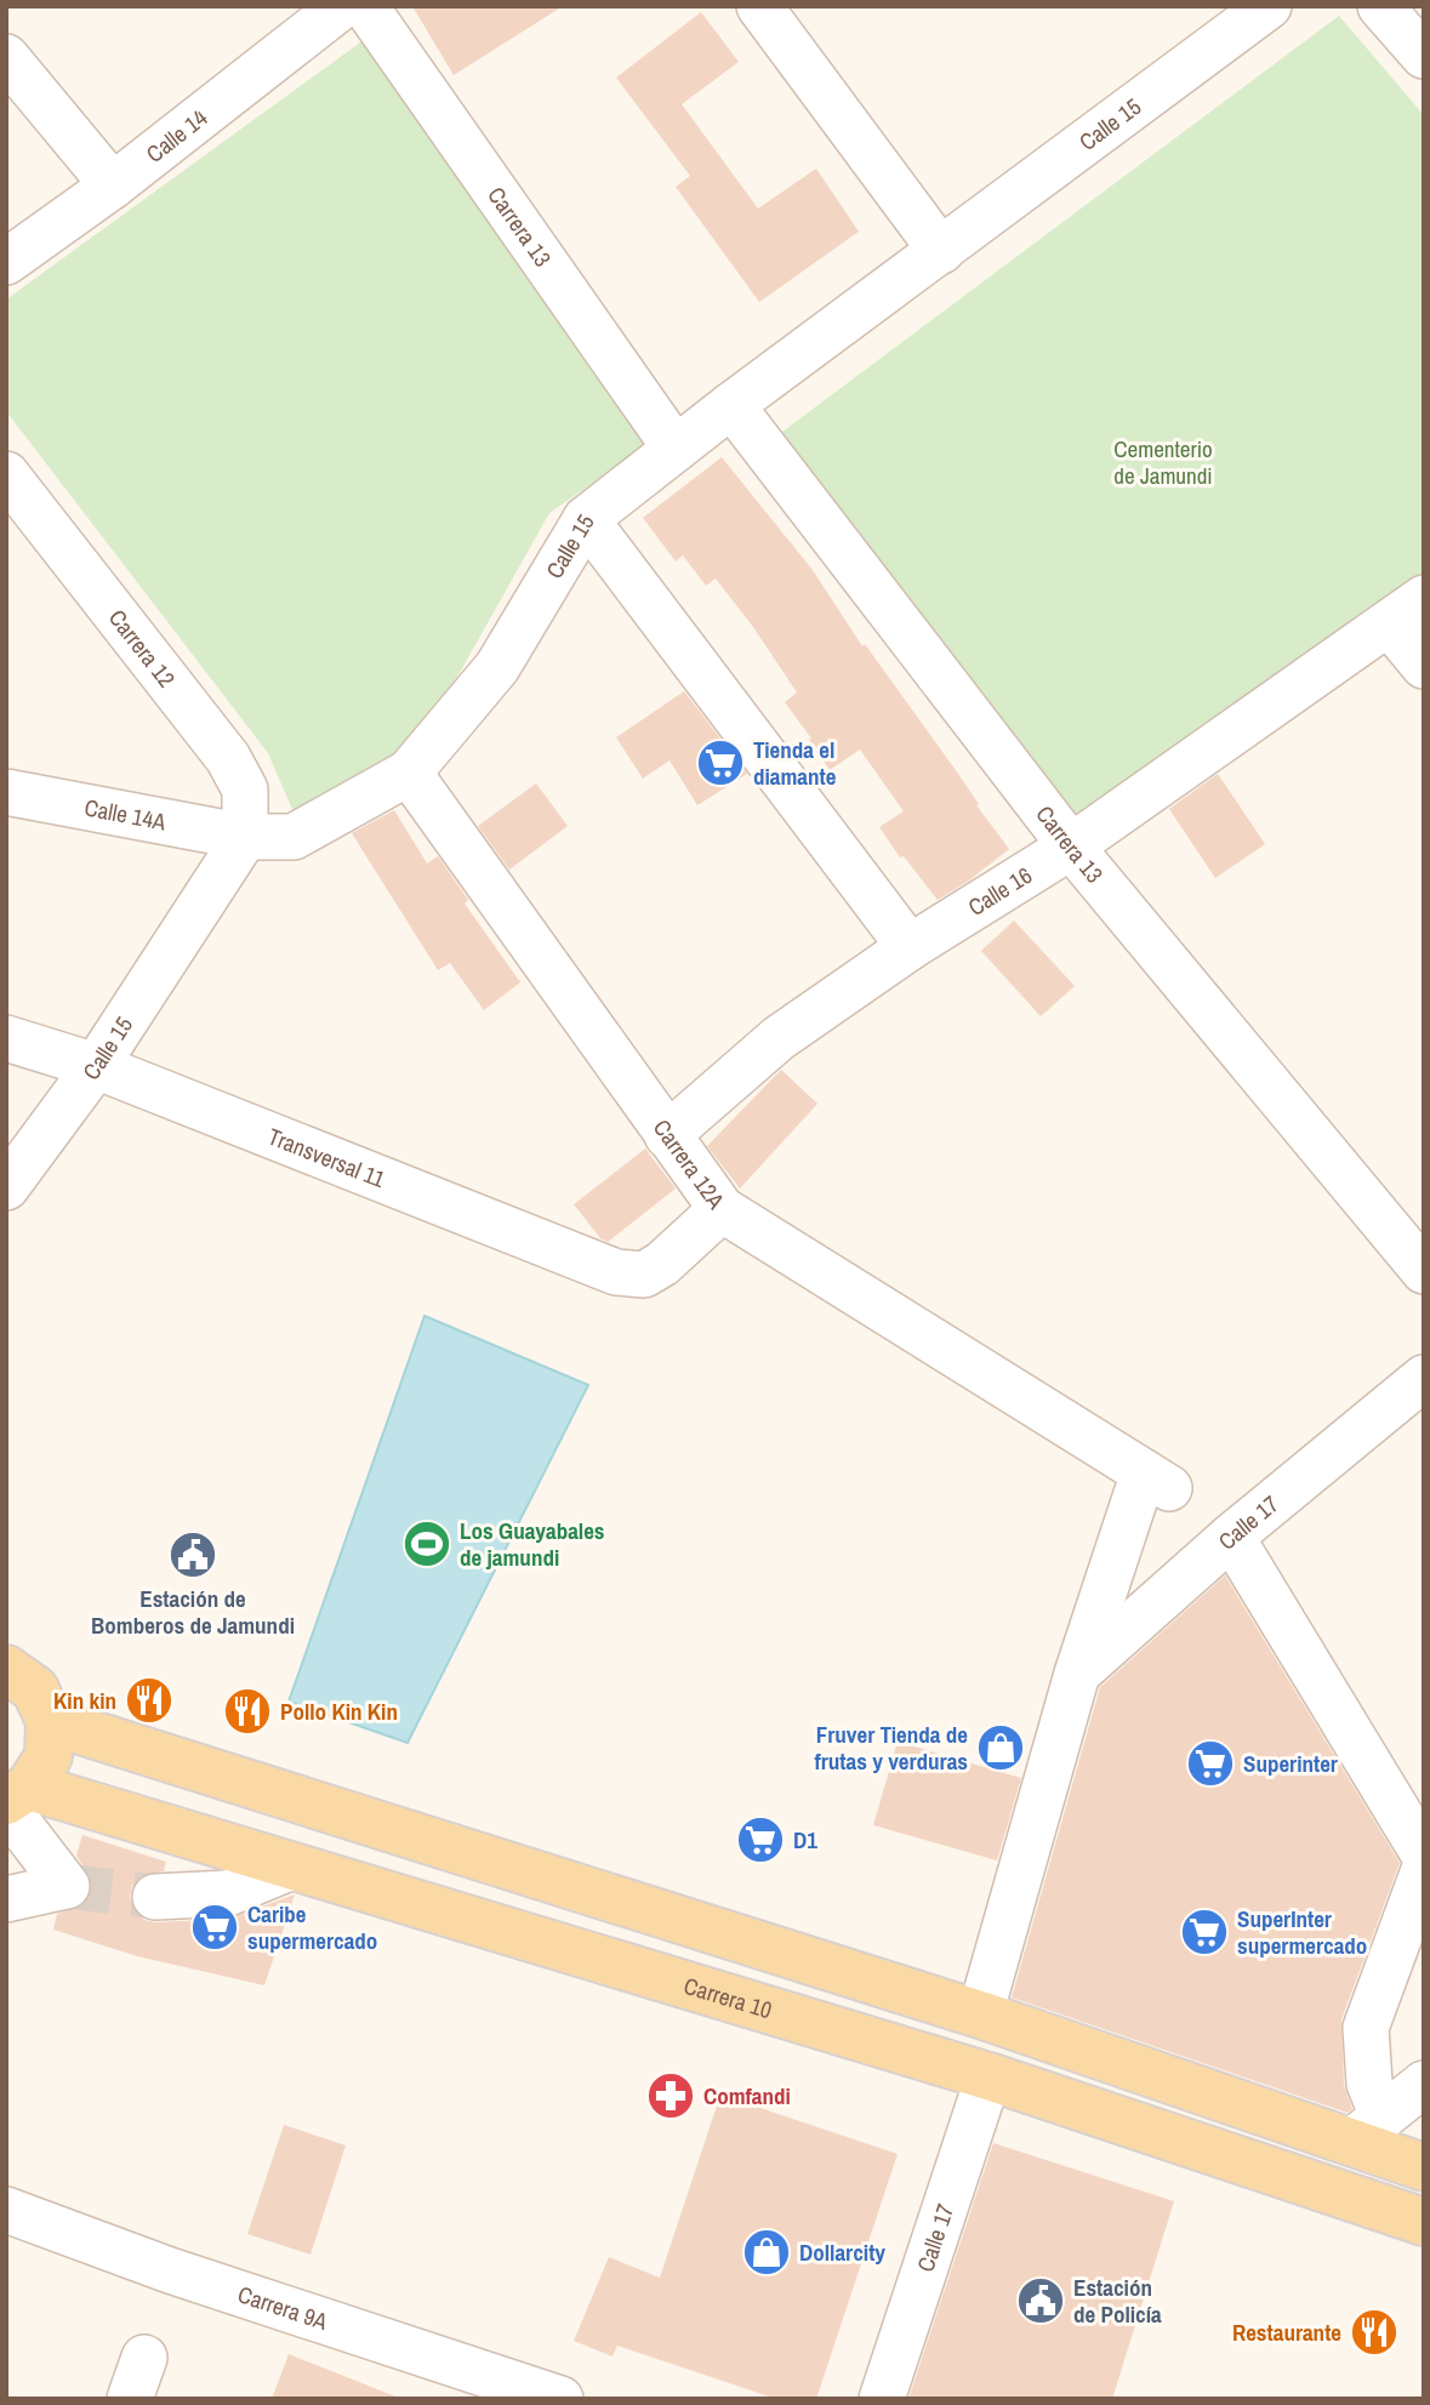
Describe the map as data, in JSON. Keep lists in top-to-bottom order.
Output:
{
  "streets": {
    "main road": ["Carrera 10"],
    "street": [
      "Calle 15",
      "Calle 14",
      "Carrera 13",
      "Carrera 12",
      "Calle 14A",
      "Calle 16",
      "Transversal 11",
      "Carrera 12A",
      "Calle 17",
      "Carrera 9A"
    ]
  },
  "crossings": [
    ["Calle 15", "Carrera 13"],
    ["Calle 15", "Carrera 12"],
    ["Calle 15", "Calle 14A"],
    ["Calle 15", "Transversal 11"],
    ["Calle 15", "Carrera 12A"],
    ["Carrera 13", "Calle 16"],
    ["Carrera 12", "Calle 14A"],
    ["Calle 16", "Carrera 12A"],
    ["Transversal 11", "Carrera 12A"],
    ["Carrera 12A", "Calle 17"],
    ["Calle 17", "Carrera 10"]
  ],
  "parks": ["Cementerio de Jamundi"],
  "places": {
    "supermarket": [
      "Tienda el diamante",
      "Superinter",
      "D1",
      "Caribe supermercado",
      "SuperInter supermercado"
    ],
    "sports": ["Los Guayabales de jamundi"],
    "public building": ["Estación de Bomberos de Jamundi", "Estación de Policía"],
    "restaurant": ["Kin kin", "Pollo Kin Kin", "Restaurante"],
    "shop": ["Fruver Tienda de frutas y verduras", "Dollarcity"],
    "pharmacy": ["Comfandi"]
  }
}
